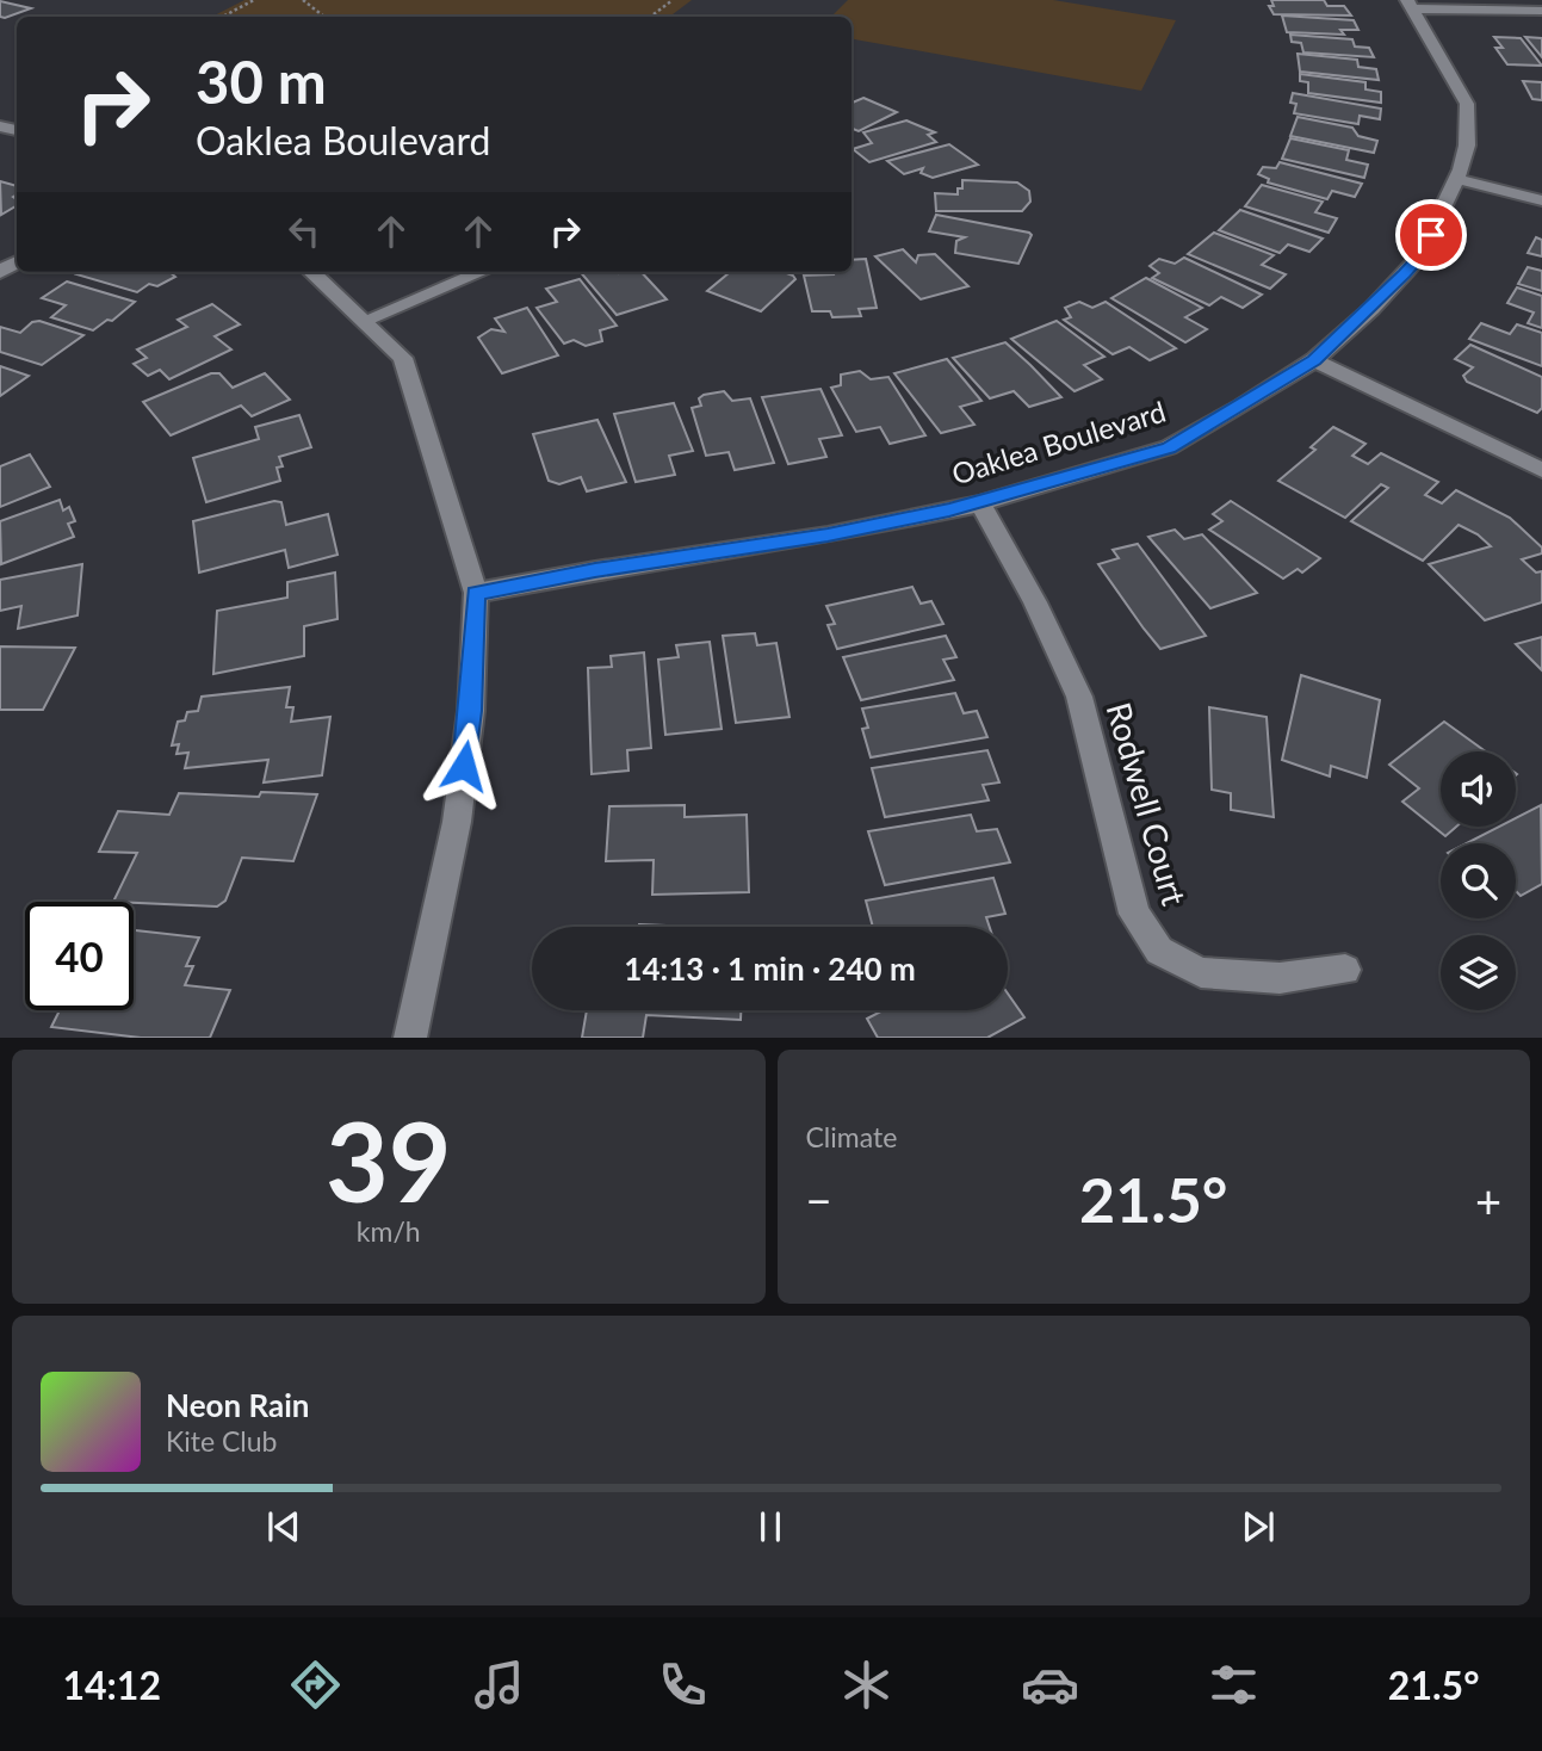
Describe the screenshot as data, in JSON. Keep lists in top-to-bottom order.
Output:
{
  "streets": {
    "street": ["Oaklea Boulevard", "Rodwell Court"]
  },
  "crossings": [
    ["Oaklea Boulevard", "Rodwell Court"]
  ],
  "page": {
    "turn": ["30 m", "Oaklea Boulevard"],
    "limit": "40",
    "trip": "14:13 · 1 min · 240 m",
    "tile": [
      ["39", "km/h"],
      "Climate"
    ],
    "heat": ["−", "21.5°", "+"],
    "song": ["Neon Rain", "Kite Club"],
    "tabs": ["14:12", "21.5°"]
  }
}
